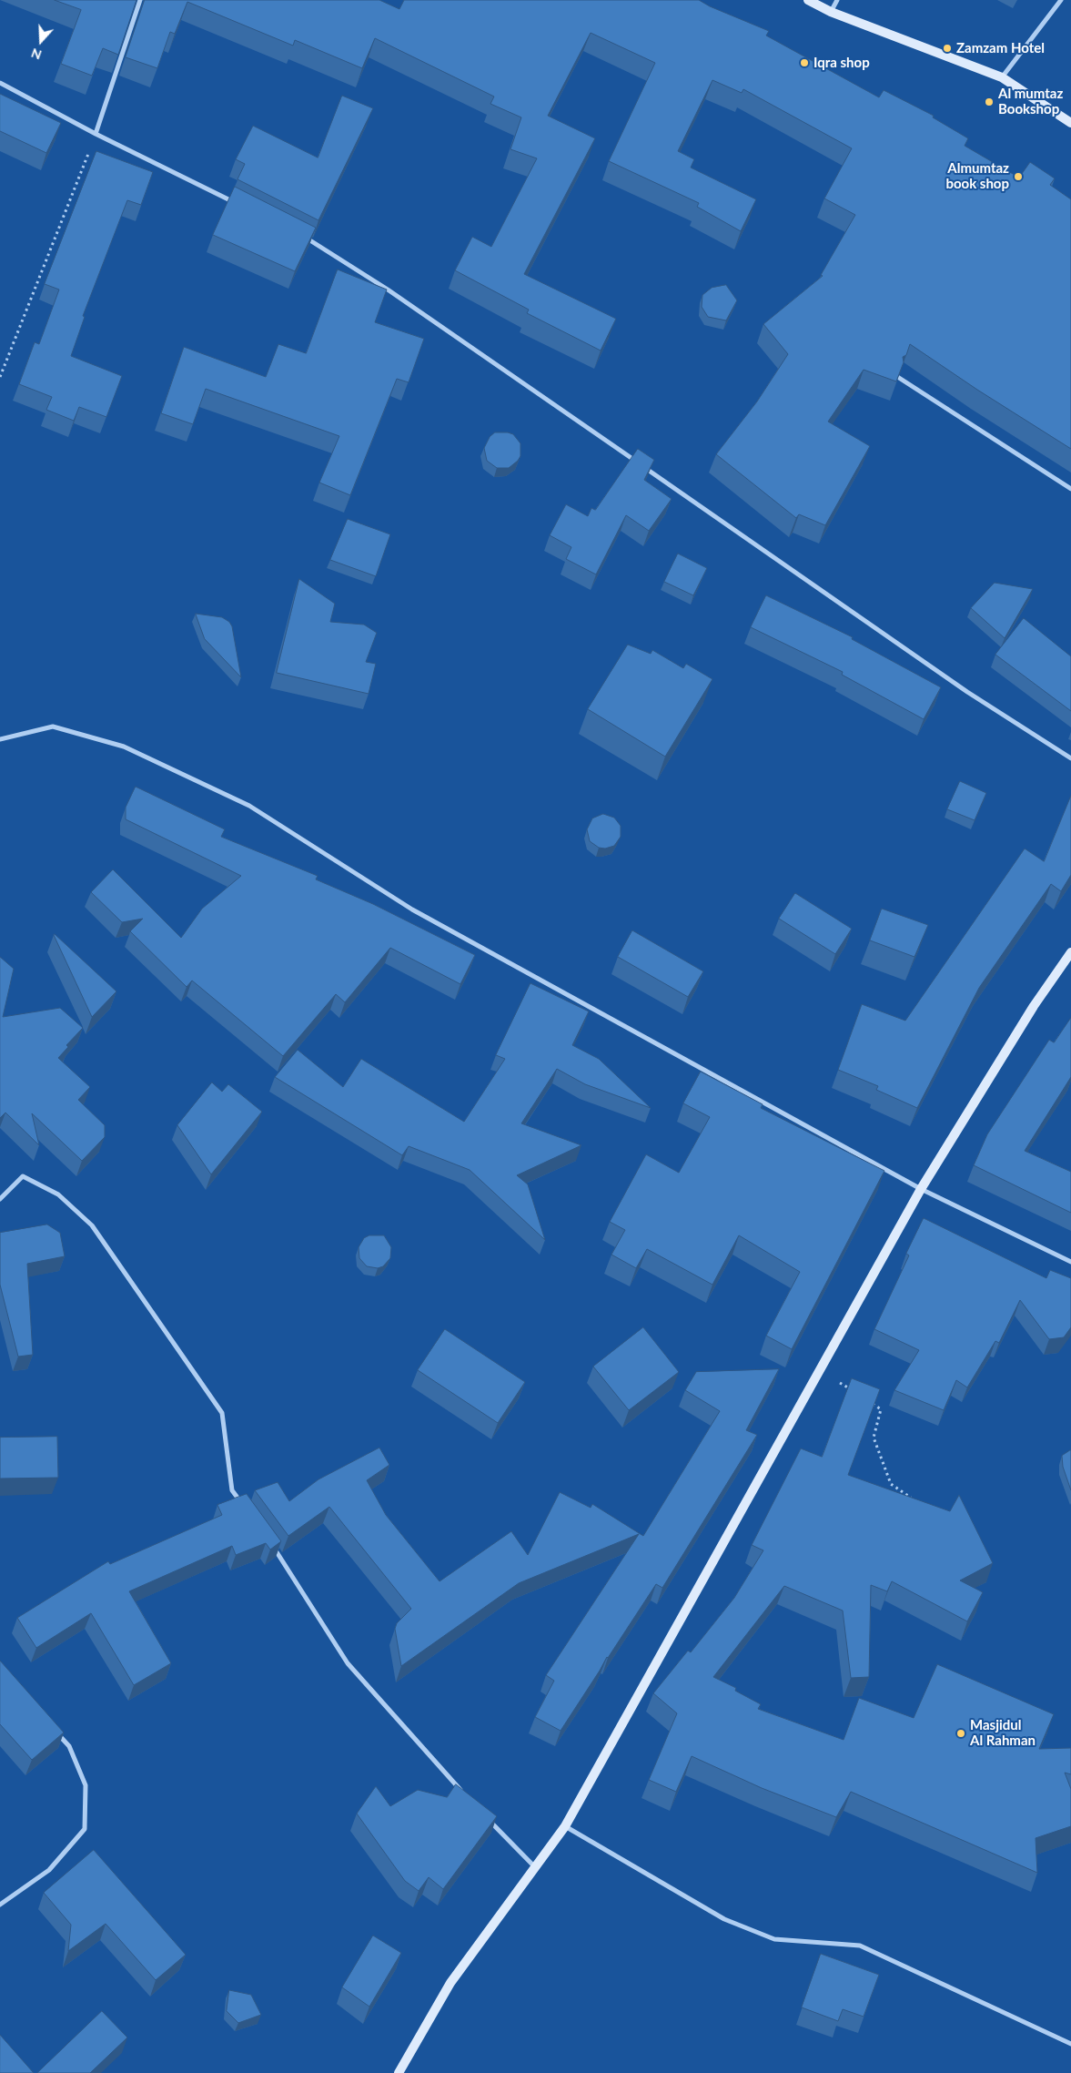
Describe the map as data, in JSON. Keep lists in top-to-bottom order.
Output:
{
  "places": [
    "Zamzam Hotel",
    "Iqra shop",
    "Al mumtaz Bookshop",
    "Almumtaz book shop",
    "Masjidul Al Rahman"
  ],
  "north": "bottom"
}
